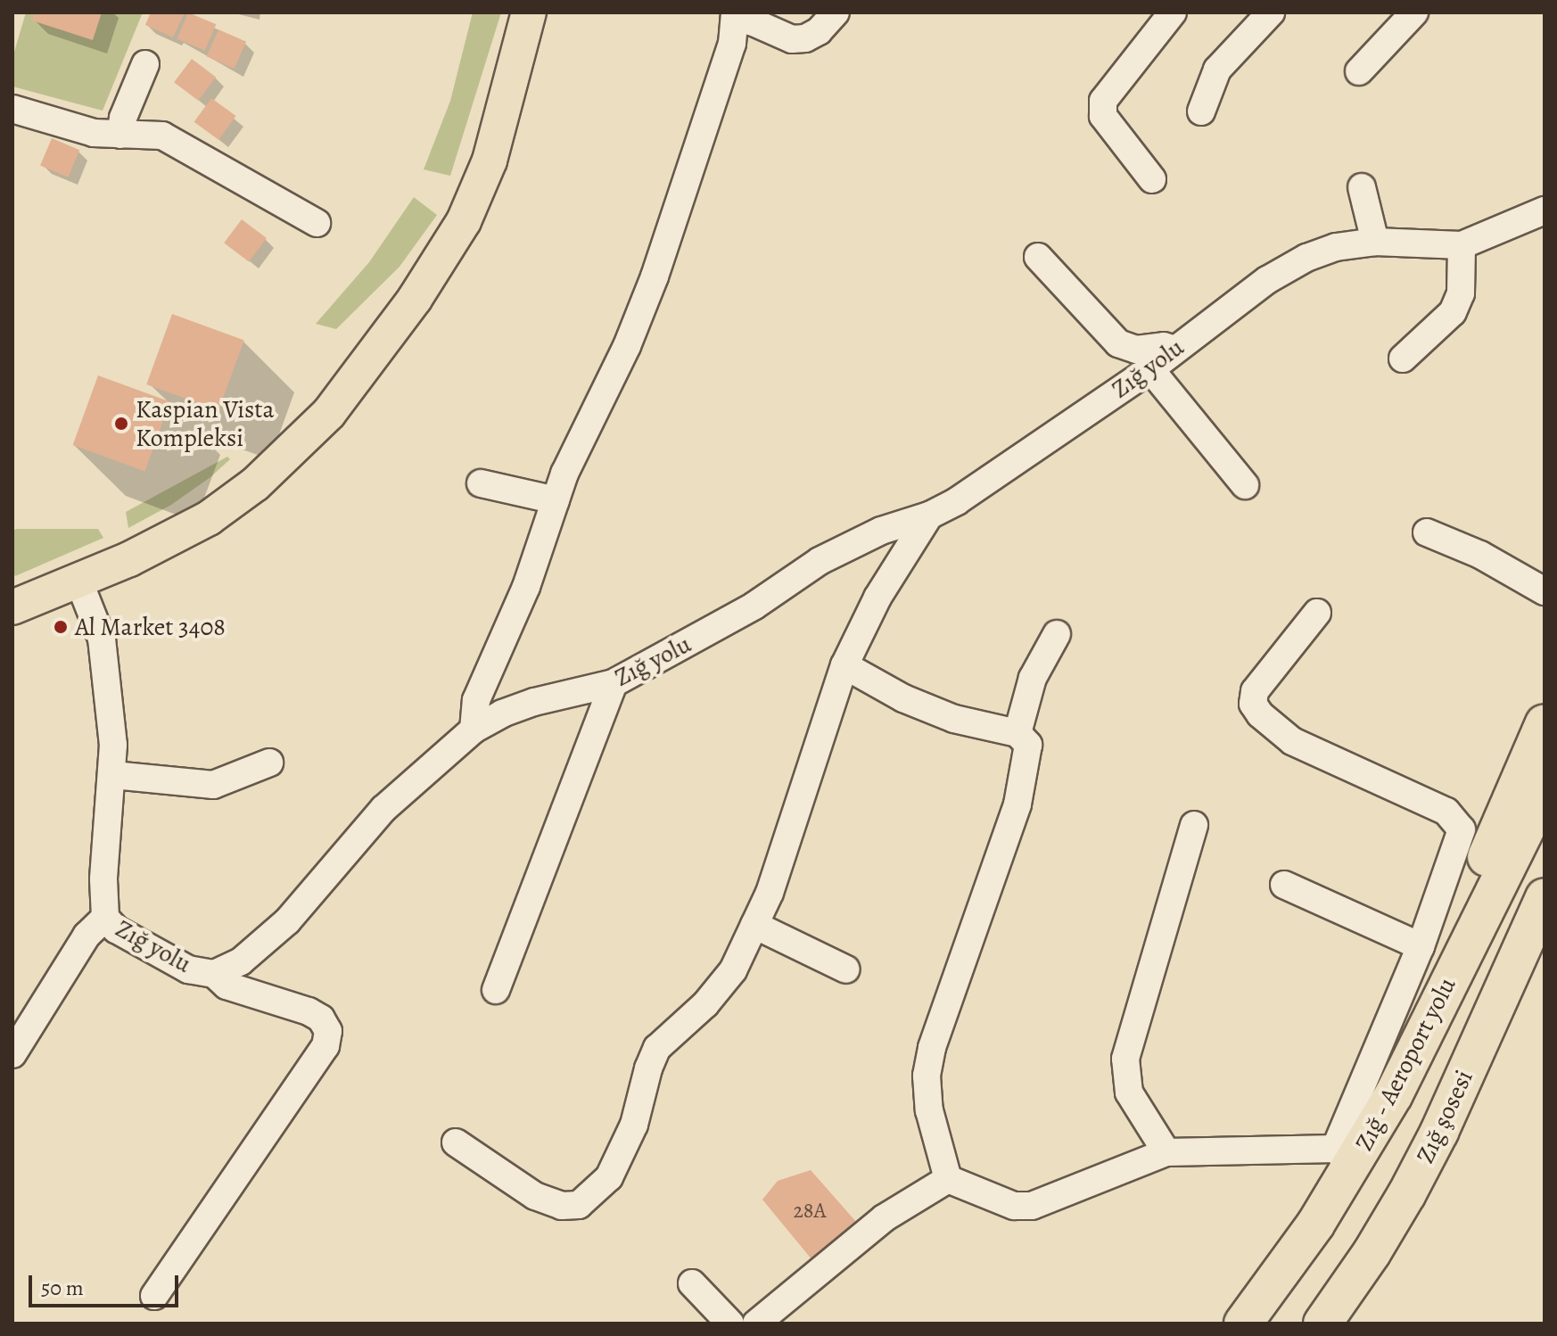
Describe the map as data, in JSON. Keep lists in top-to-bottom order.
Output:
{
  "streets": {
    "highway": ["Zığ - Aeroport yolu", "Zığ şosesi"],
    "street": ["Zığ yolu"]
  },
  "places": ["Kaspian Vista Kompleksi", "Al Market 3408"],
  "house_numbers": ["28A"],
  "scale_bar": "50 m"
}
